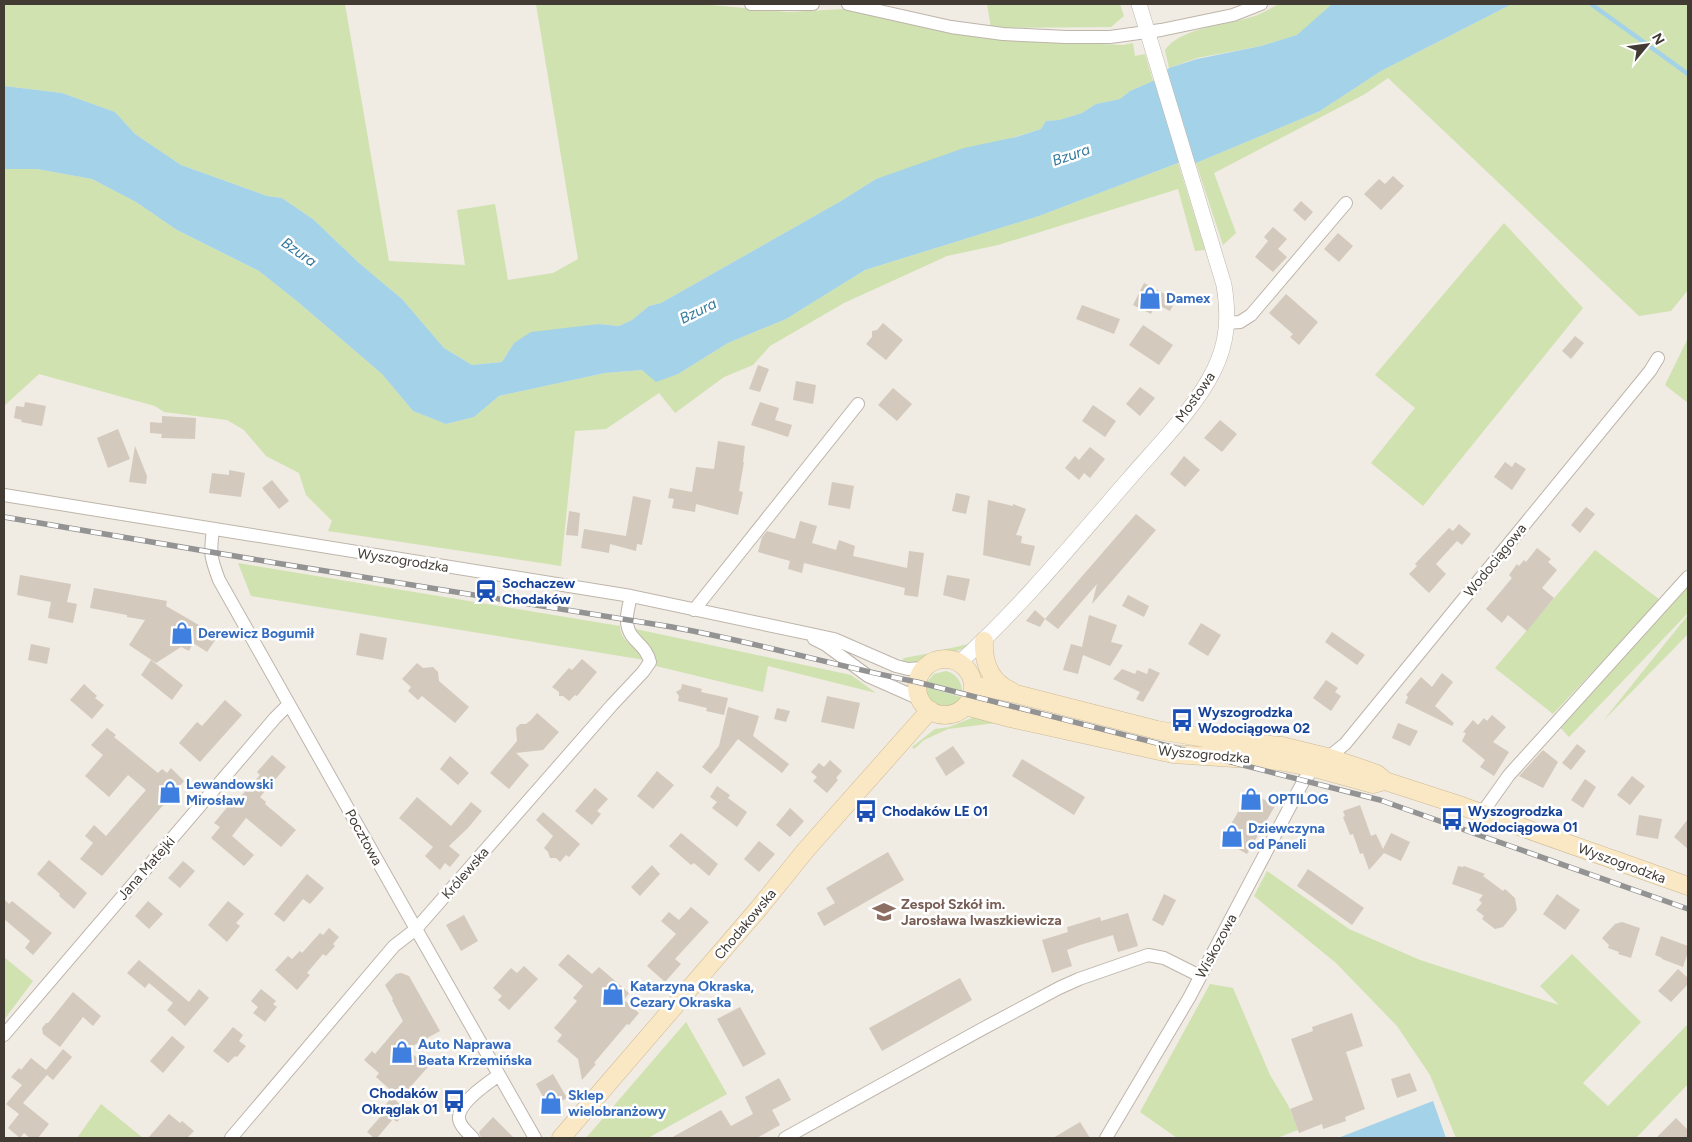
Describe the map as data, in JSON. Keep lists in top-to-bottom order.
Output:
{
  "streets": {
    "main road": ["Wyszogrodzka", "Chodakowska"],
    "street": [
      "Mostowa",
      "Wodociągowa",
      "Pocztowa",
      "Jana Matejki",
      "Królewska",
      "Wiskozowa"
    ]
  },
  "crossings": [
    ["Mostowa", "Wyszogrodzka"],
    ["Mostowa", "Chodakowska"],
    ["Wyszogrodzka", "Wodociągowa"],
    ["Wyszogrodzka", "Pocztowa"],
    ["Wyszogrodzka", "Królewska"],
    ["Wyszogrodzka", "Chodakowska"],
    ["Wyszogrodzka", "Wiskozowa"],
    ["Wodociągowa", "Wiskozowa"],
    ["Pocztowa", "Jana Matejki"],
    ["Pocztowa", "Królewska"]
  ],
  "water": ["Bzura"],
  "places": {
    "shop": [
      "Damex",
      "Derewicz Bogumił",
      "Lewandowski Mirosław",
      "OPTILOG",
      "Dziewczyna od Paneli",
      "Katarzyna Okraska, Cezary Okraska",
      "Auto Naprawa Beata Krzemińska",
      "Sklep wielobranżowy"
    ],
    "station": ["Sochaczew Chodaków"],
    "bus stop": [
      "Wyszogrodzka Wodociągowa 02",
      "Chodaków LE 01",
      "Wyszogrodzka Wodociągowa 01",
      "Chodaków Okrąglak 01"
    ],
    "school or university": ["Zespoł Szkół im. Jarosława Iwaszkiewicza"]
  },
  "north": "top right"
}
